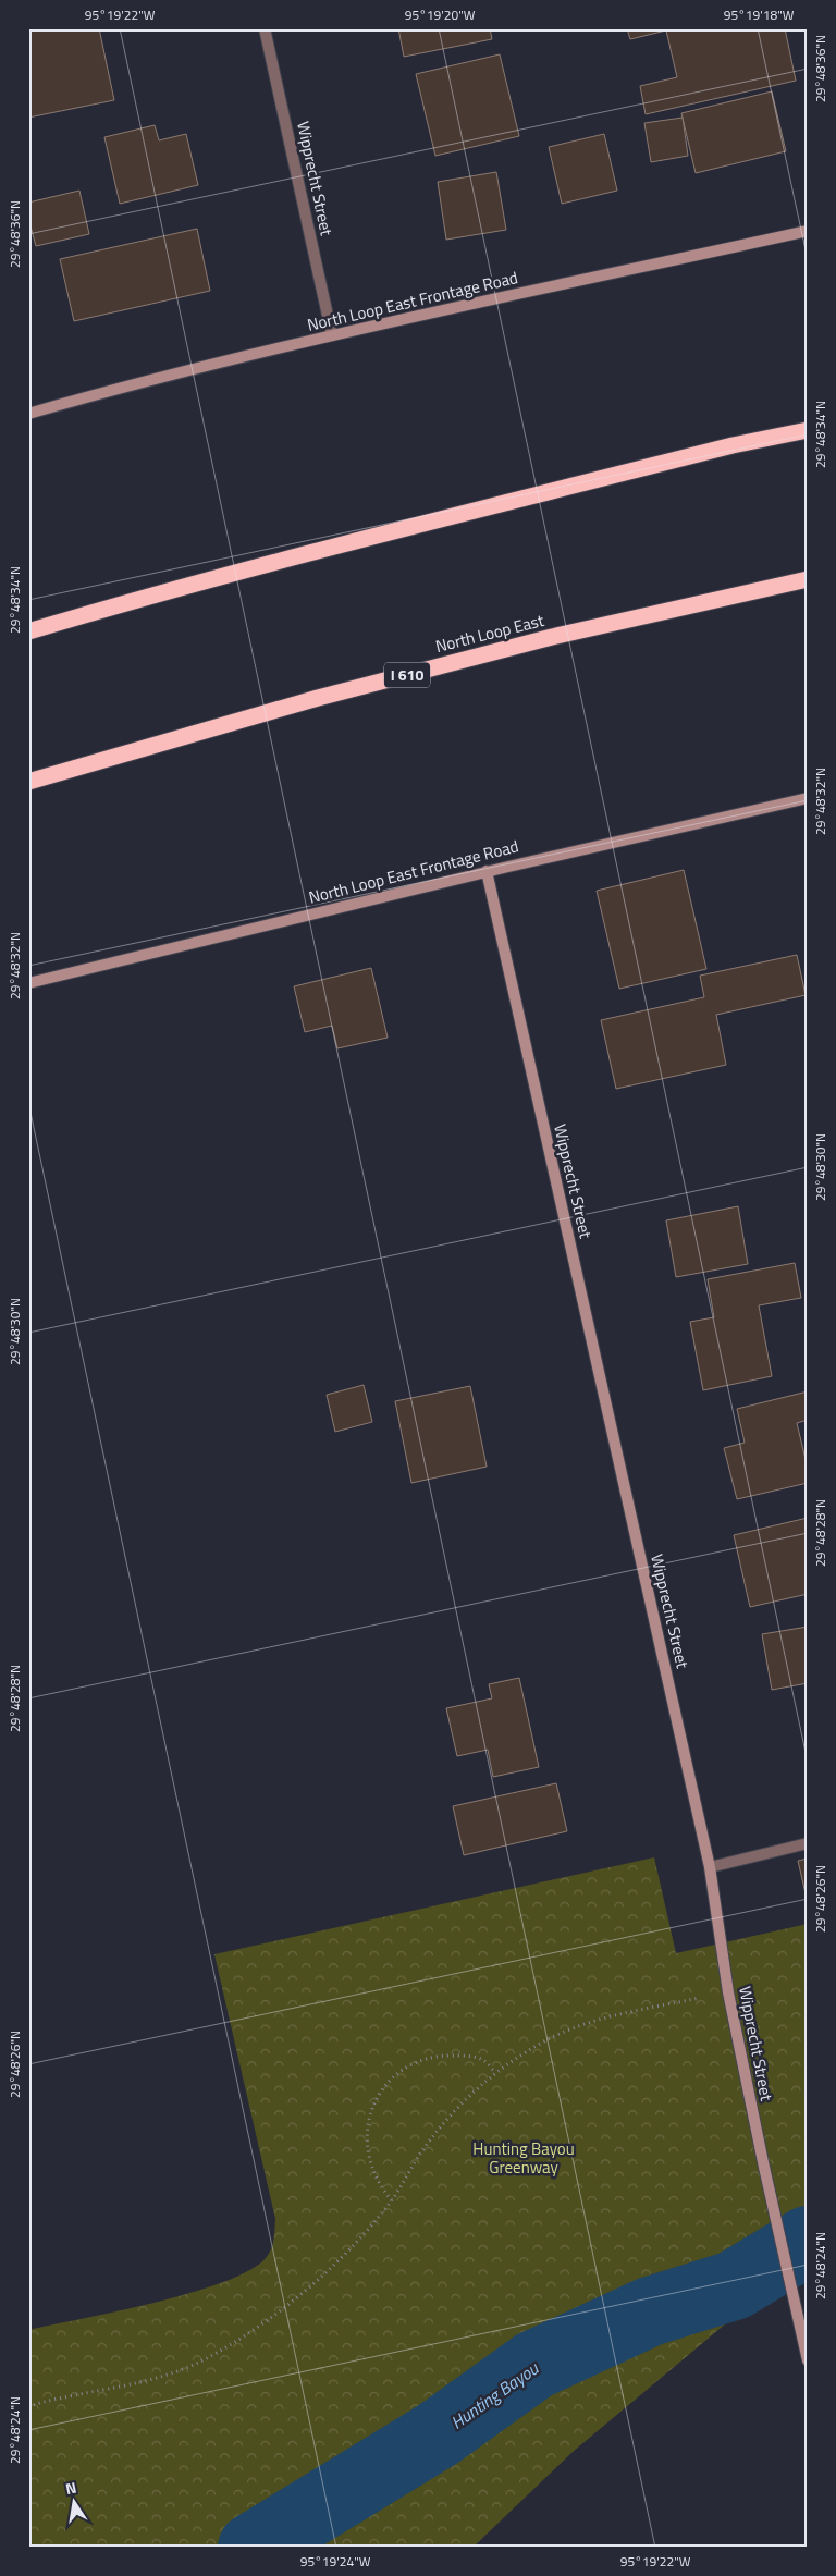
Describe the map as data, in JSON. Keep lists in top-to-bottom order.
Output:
{
  "streets": {
    "highway": ["North Loop East", "I 610"],
    "main road": ["Wipprecht Street", "North Loop East Frontage Road"]
  },
  "crossings": [
    ["Wipprecht Street", "North Loop East Frontage Road"]
  ],
  "water": ["Hunting Bayou"],
  "parks": ["Hunting Bayou Greenway"],
  "north": "top",
  "coordinates": [
    "95°19'22\"W",
    "95°19'20\"W",
    "95°19'18\"W",
    "29°48'36\"N",
    "29°48'34\"N",
    "29°48'32\"N",
    "29°48'30\"N",
    "29°48'28\"N",
    "29°48'26\"N",
    "29°48'24\"N",
    "95°19'24\"W"
  ]
}
